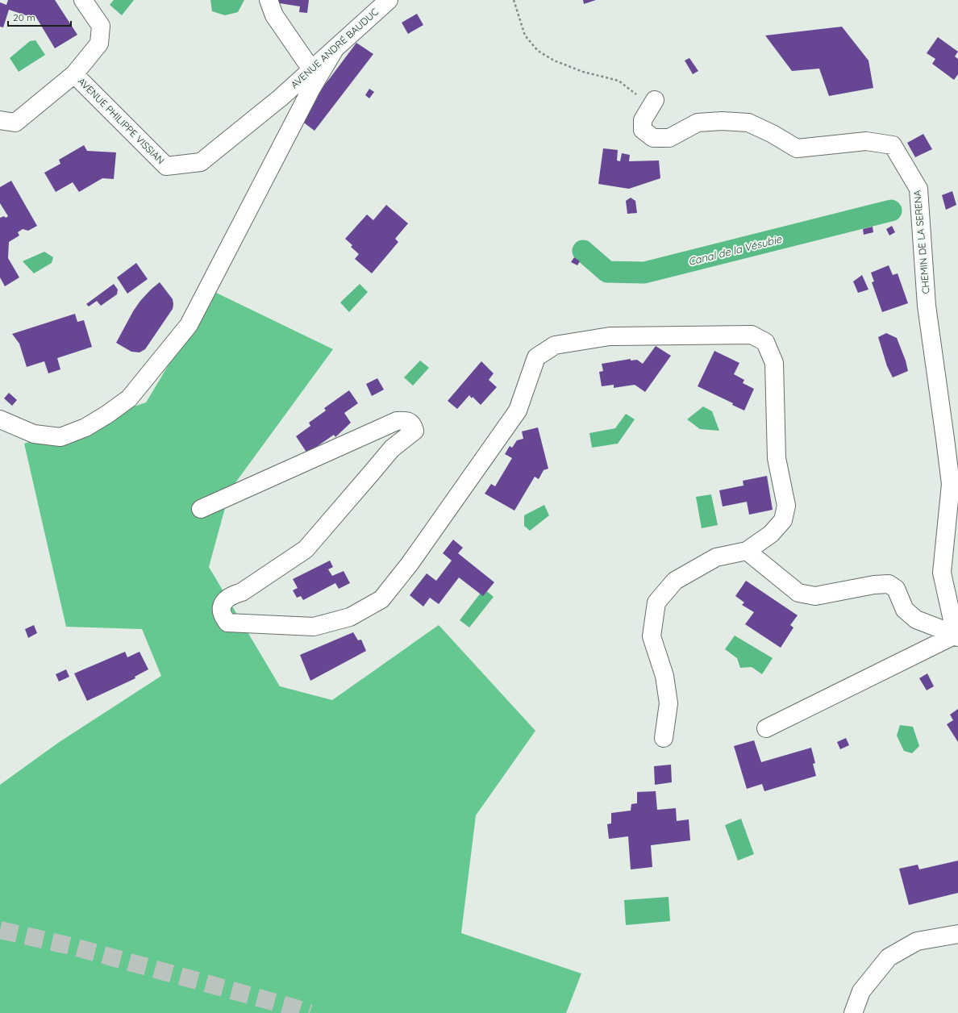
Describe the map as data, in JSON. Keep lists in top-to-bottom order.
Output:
{
  "streets": {
    "street": ["AVENUE ANDRÉ BAUDUC", "AVENUE PHILIPPE VISSIAN", "CHEMIN DE LA SERENA"]
  },
  "crossings": [
    ["AVENUE ANDRÉ BAUDUC", "AVENUE PHILIPPE VISSIAN"]
  ],
  "water": ["Canal de la Vésubie"],
  "scale_bar": "20 m"
}
